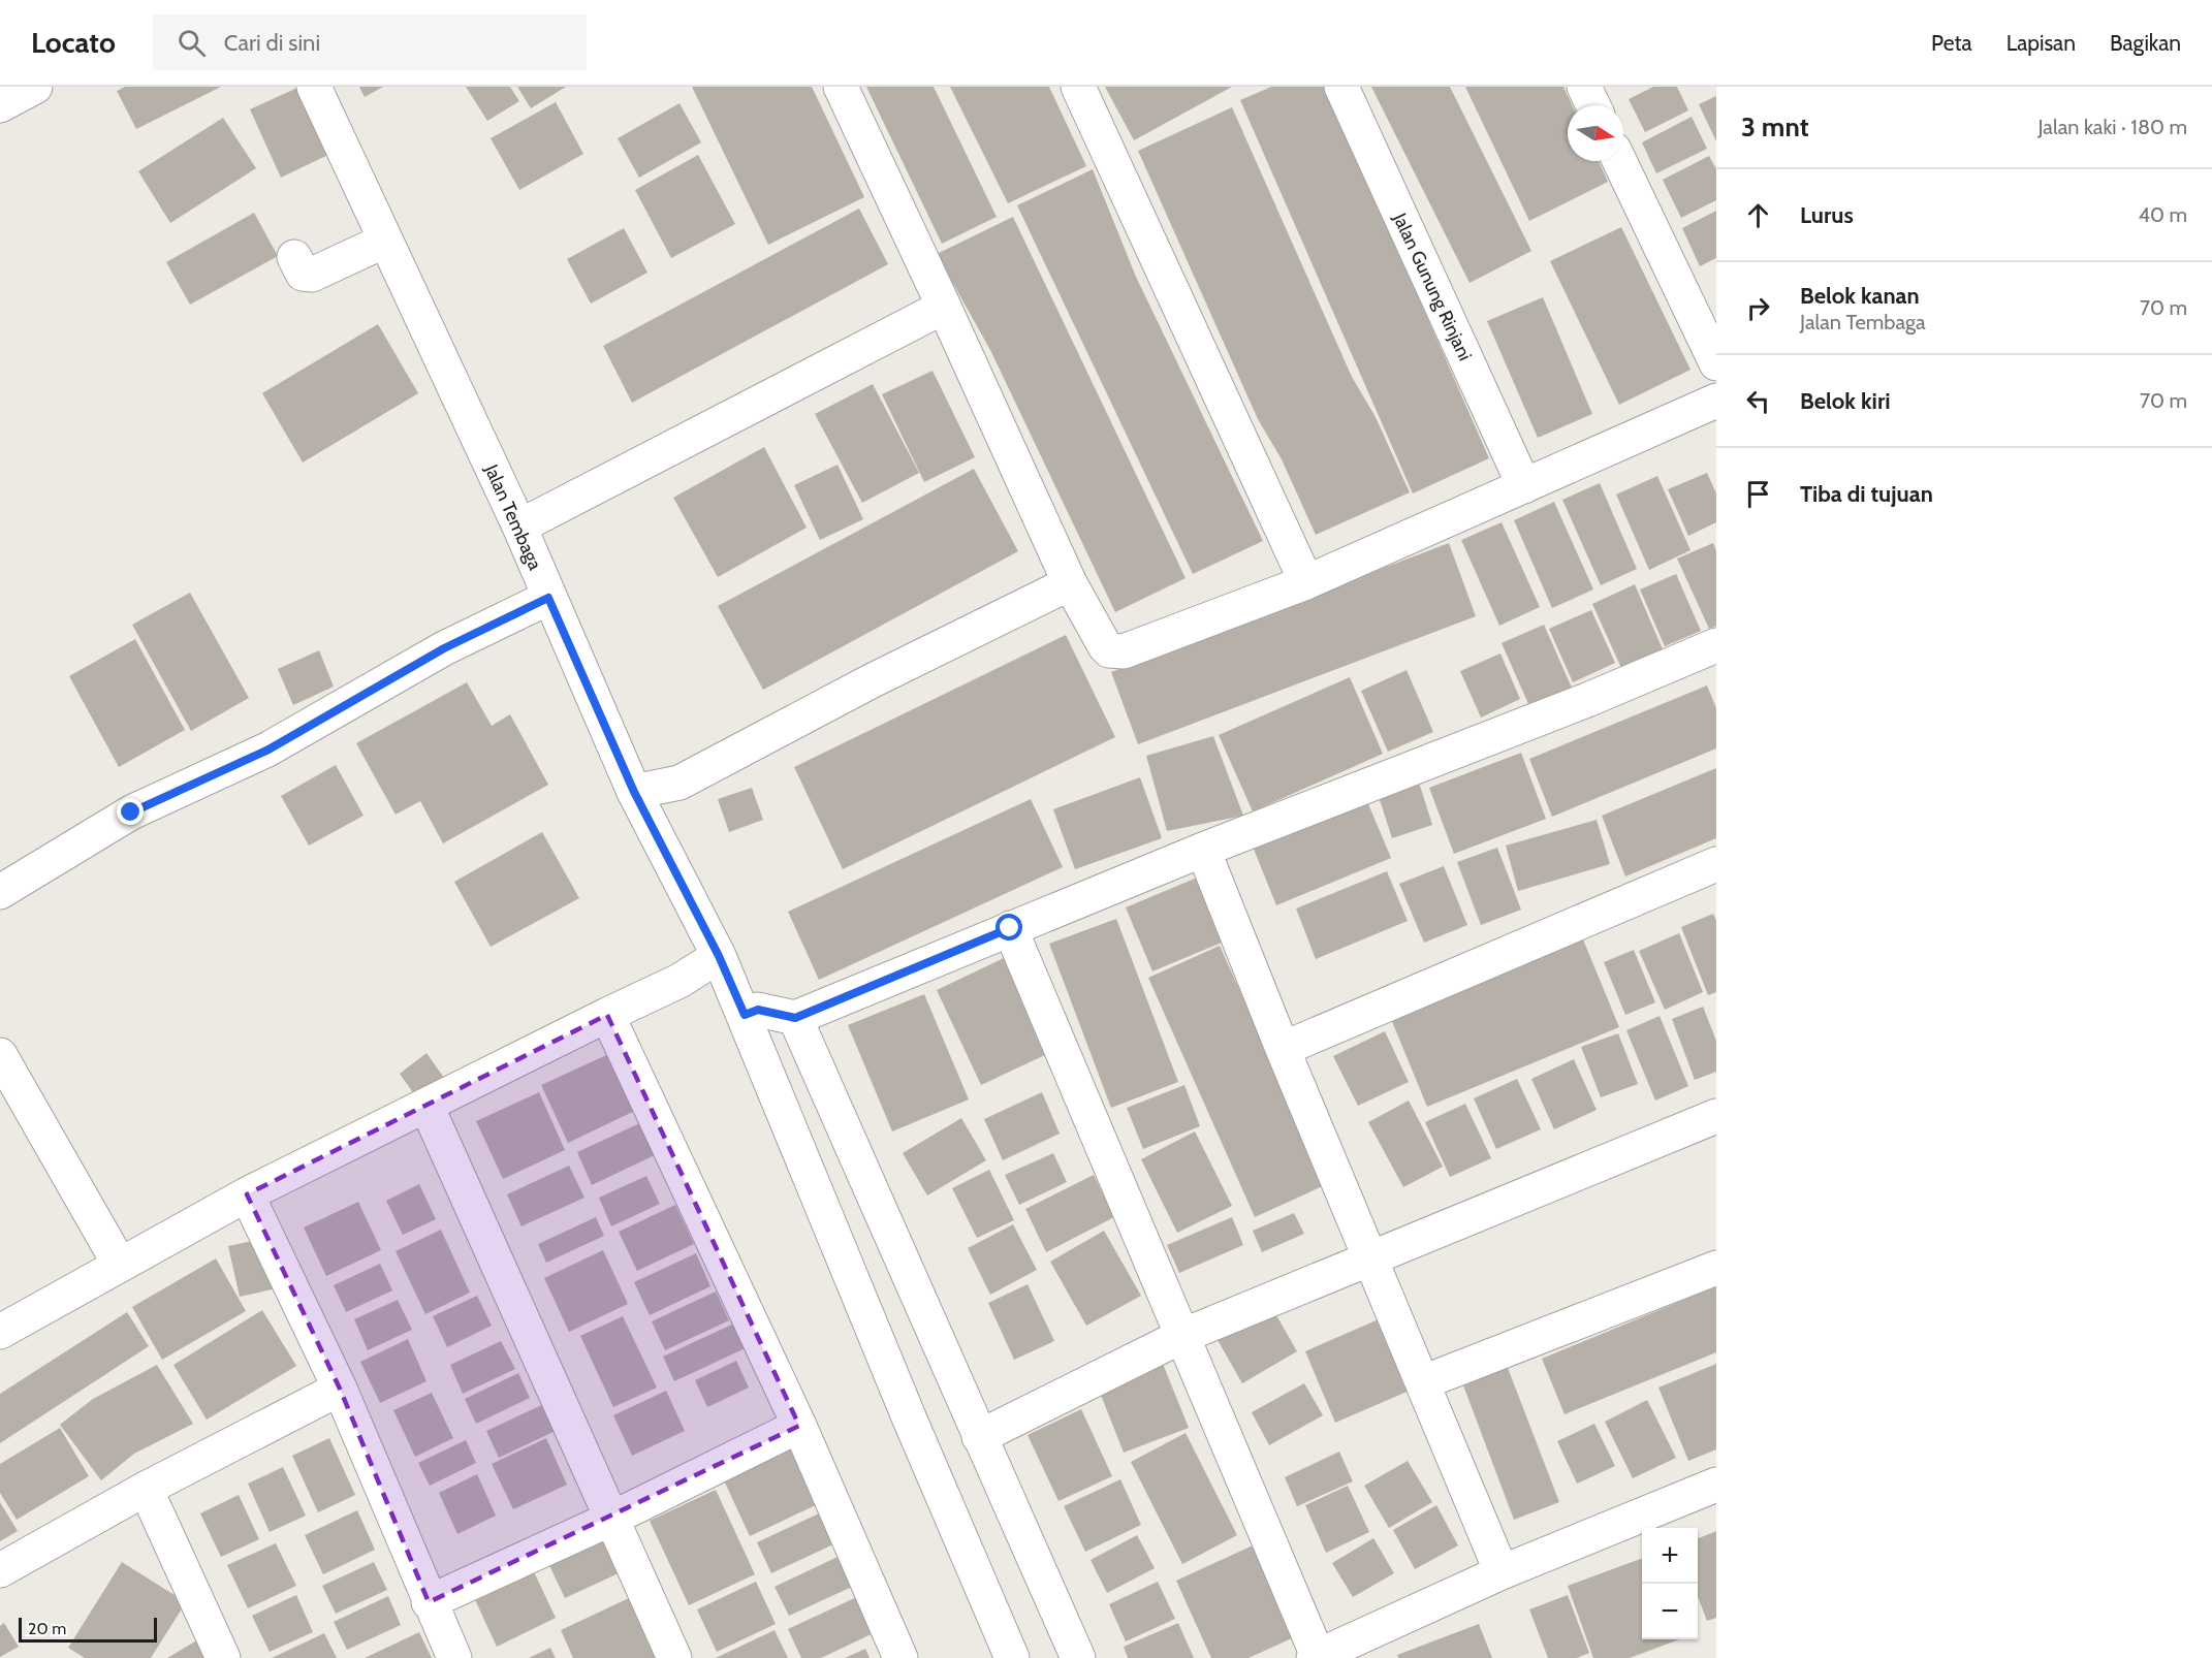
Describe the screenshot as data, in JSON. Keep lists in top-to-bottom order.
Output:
{
  "streets": {
    "street": ["Jalan Gunung Rinjani", "Jalan Tembaga"]
  },
  "scale_bar": "20 m",
  "north": "right",
  "page": {
    "header": "Locato",
    "search": "Cari di sini",
    "nav": ["Peta", "Lapisan", "Bagikan"],
    "heading": ["3 mnt", "Jalan kaki · 180 m"],
    "list": [
      ["Lurus", "40 m"],
      ["Belok kanan", "Jalan Tembaga", "70 m"],
      ["Belok kiri", "70 m"],
      "Tiba di tujuan"
    ],
    "map_buttons": ["+", "−"],
    "scale": "20 m"
  }
}
